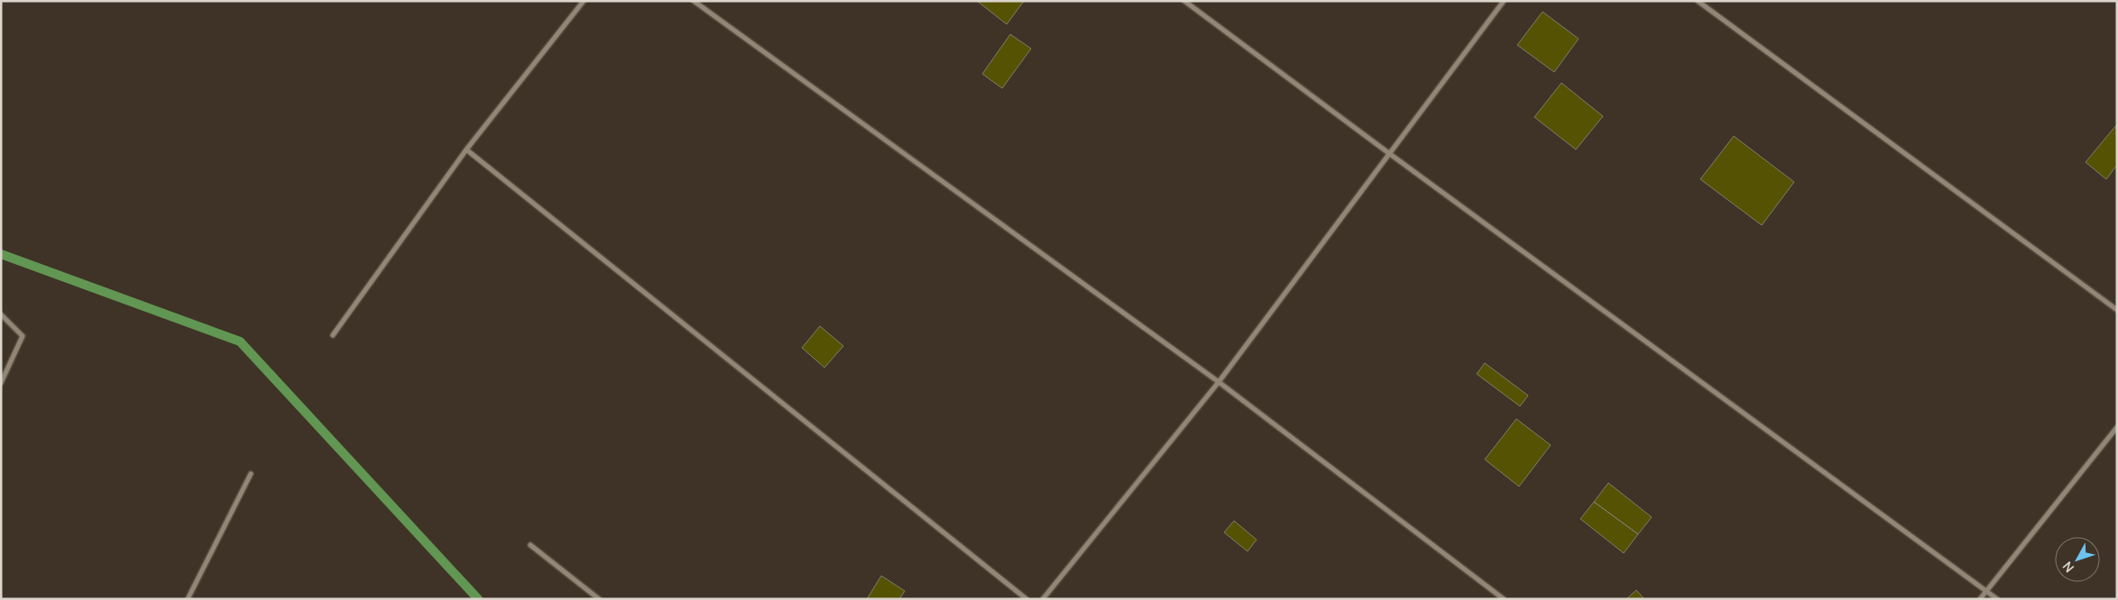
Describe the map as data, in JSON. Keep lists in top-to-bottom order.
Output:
{
  "north": "bottom left"
}
